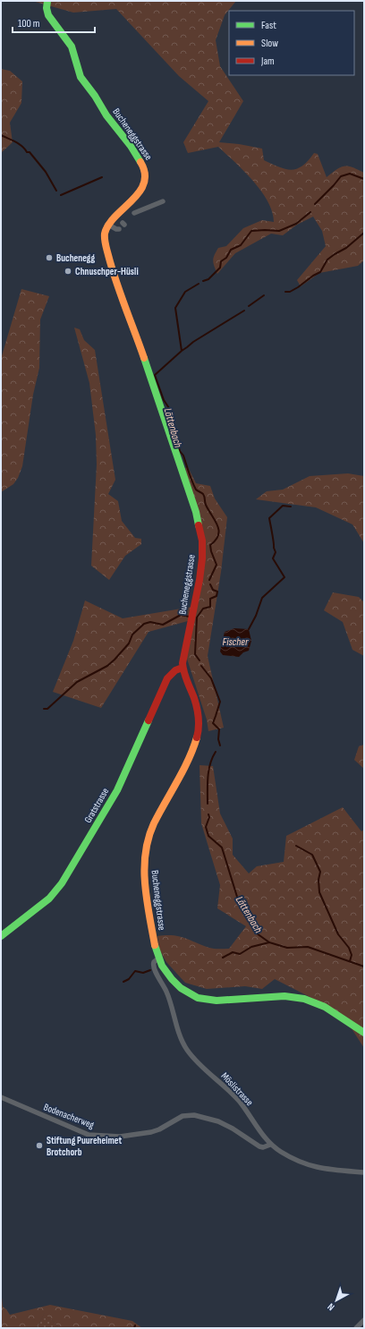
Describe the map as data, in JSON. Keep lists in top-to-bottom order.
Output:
{
  "streets": {
    "street": [
      "Bucheneggstrasse",
      "Gratstrasse",
      "Möslistrasse",
      "Bodenacherweg"
    ]
  },
  "crossings": [
    ["Bucheneggstrasse", "Gratstrasse"],
    ["Bucheneggstrasse", "Möslistrasse"],
    ["Möslistrasse", "Bodenacherweg"]
  ],
  "water": ["Lättenbach", "Fischer"],
  "places": ["Buchenegg", "Chnuschper-Hüsli", "Stiftung Puureheimet Brotchorb"],
  "legend": ["Fast", "Slow", "Jam"],
  "scale_bar": "100 m",
  "north": "bottom left"
}
